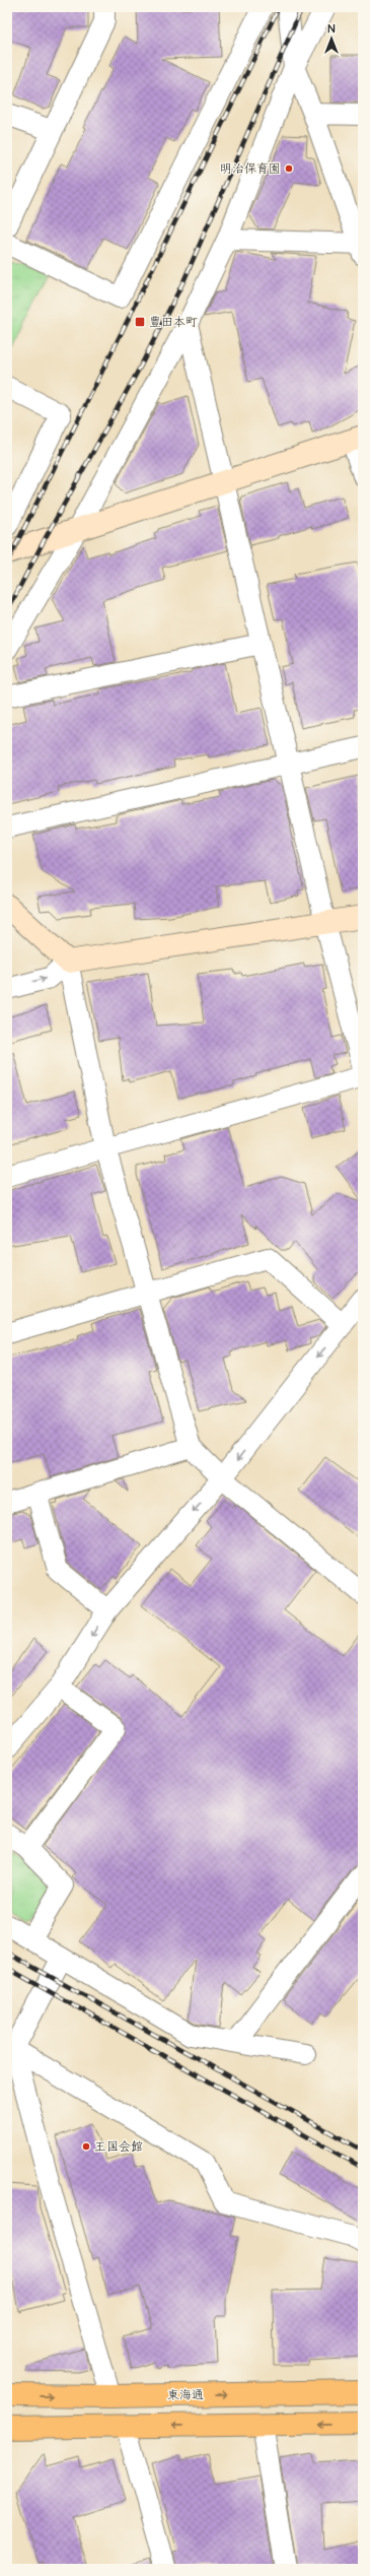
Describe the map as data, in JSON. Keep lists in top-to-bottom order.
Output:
{
  "streets": {
    "main road": ["東海通"]
  },
  "places": {
    "other": ["明治保育園", "王国会館"],
    "transit": ["豊田本町"]
  },
  "north": "top"
}
